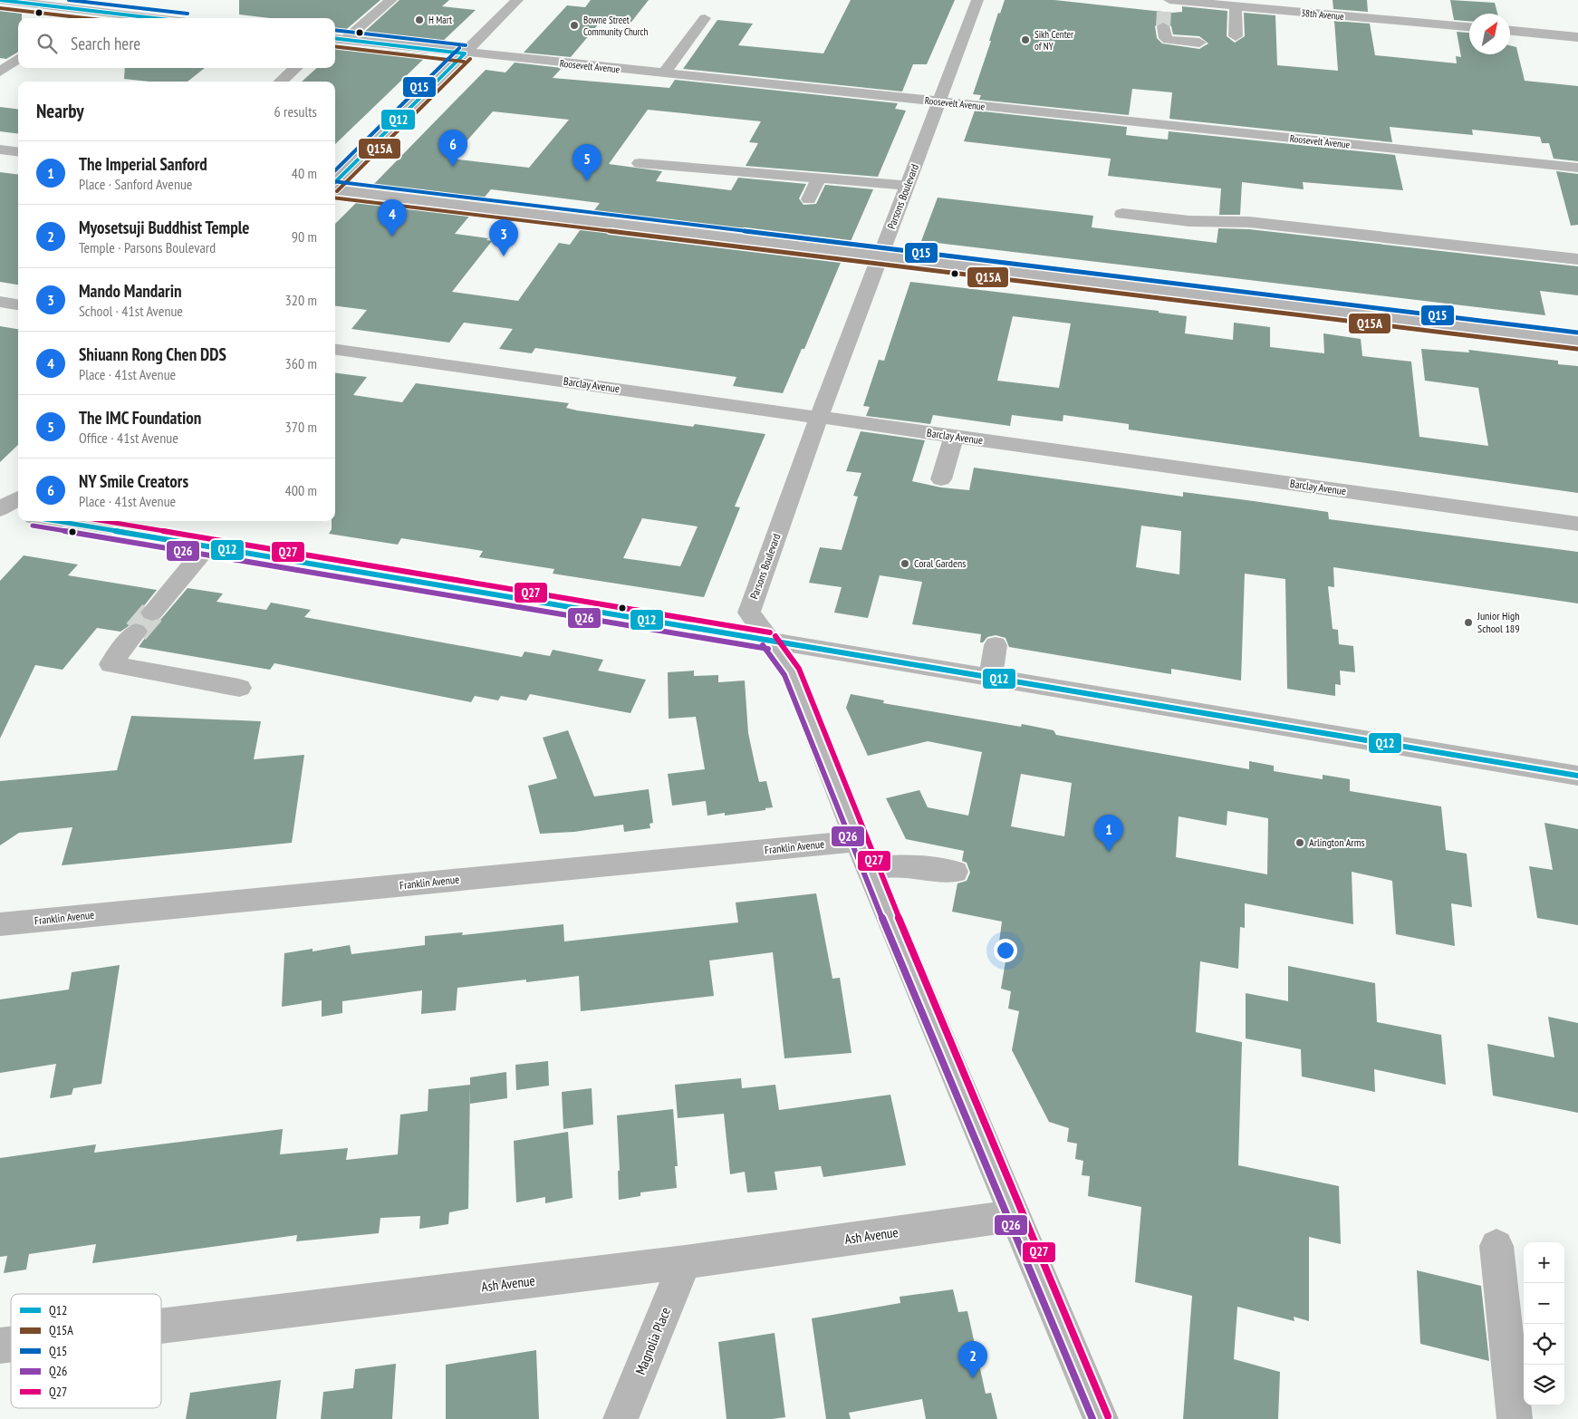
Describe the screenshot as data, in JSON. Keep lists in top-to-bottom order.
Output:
{
  "streets": {
    "street": [
      "38th Avenue",
      "Roosevelt Avenue",
      "Parsons Boulevard",
      "Barclay Avenue",
      "Franklin Avenue",
      "Ash Avenue",
      "Magnolia Place"
    ]
  },
  "crossings": [
    ["Roosevelt Avenue", "Parsons Boulevard"],
    ["Parsons Boulevard", "Barclay Avenue"],
    ["Parsons Boulevard", "Franklin Avenue"],
    ["Parsons Boulevard", "Ash Avenue"],
    ["Ash Avenue", "Magnolia Place"]
  ],
  "places": [
    "H Mart",
    "Bowne Street Community Church",
    "Sikh Center of NY",
    "Coral Gardens",
    "Junior High School 189",
    "Arlington Arms"
  ],
  "lines": [
    "transit line Q12",
    "transit line Q15",
    "transit line Q15A",
    "transit line Q27",
    "transit line Q26"
  ],
  "legend": [
    "Q12",
    "Q15A",
    "Q15",
    "Q26",
    "Q27"
  ],
  "north": "top right",
  "page": {
    "search": "Search here",
    "heading": ["Nearby", "6 results"],
    "pins": [
      "6",
      "5",
      "4",
      "3",
      "1",
      "2"
    ],
    "list": [
      {
        "mark": "1",
        "name": "The Imperial Sanford",
        "note": "Place · Sanford Avenue",
        "value": "40 m"
      },
      {
        "mark": "2",
        "name": "Myosetsuji Buddhist Temple",
        "note": "Temple · Parsons Boulevard",
        "value": "90 m"
      },
      {
        "mark": "3",
        "name": "Mando Mandarin",
        "note": "School · 41st Avenue",
        "value": "320 m"
      },
      {
        "mark": "4",
        "name": "Shiuann Rong Chen DDS",
        "note": "Place · 41st Avenue",
        "value": "360 m"
      },
      {
        "mark": "5",
        "name": "The IMC Foundation",
        "note": "Office · 41st Avenue",
        "value": "370 m"
      },
      {
        "mark": "6",
        "name": "NY Smile Creators",
        "note": "Place · 41st Avenue",
        "value": "400 m"
      }
    ],
    "map_buttons": ["+", "−"]
  }
}
